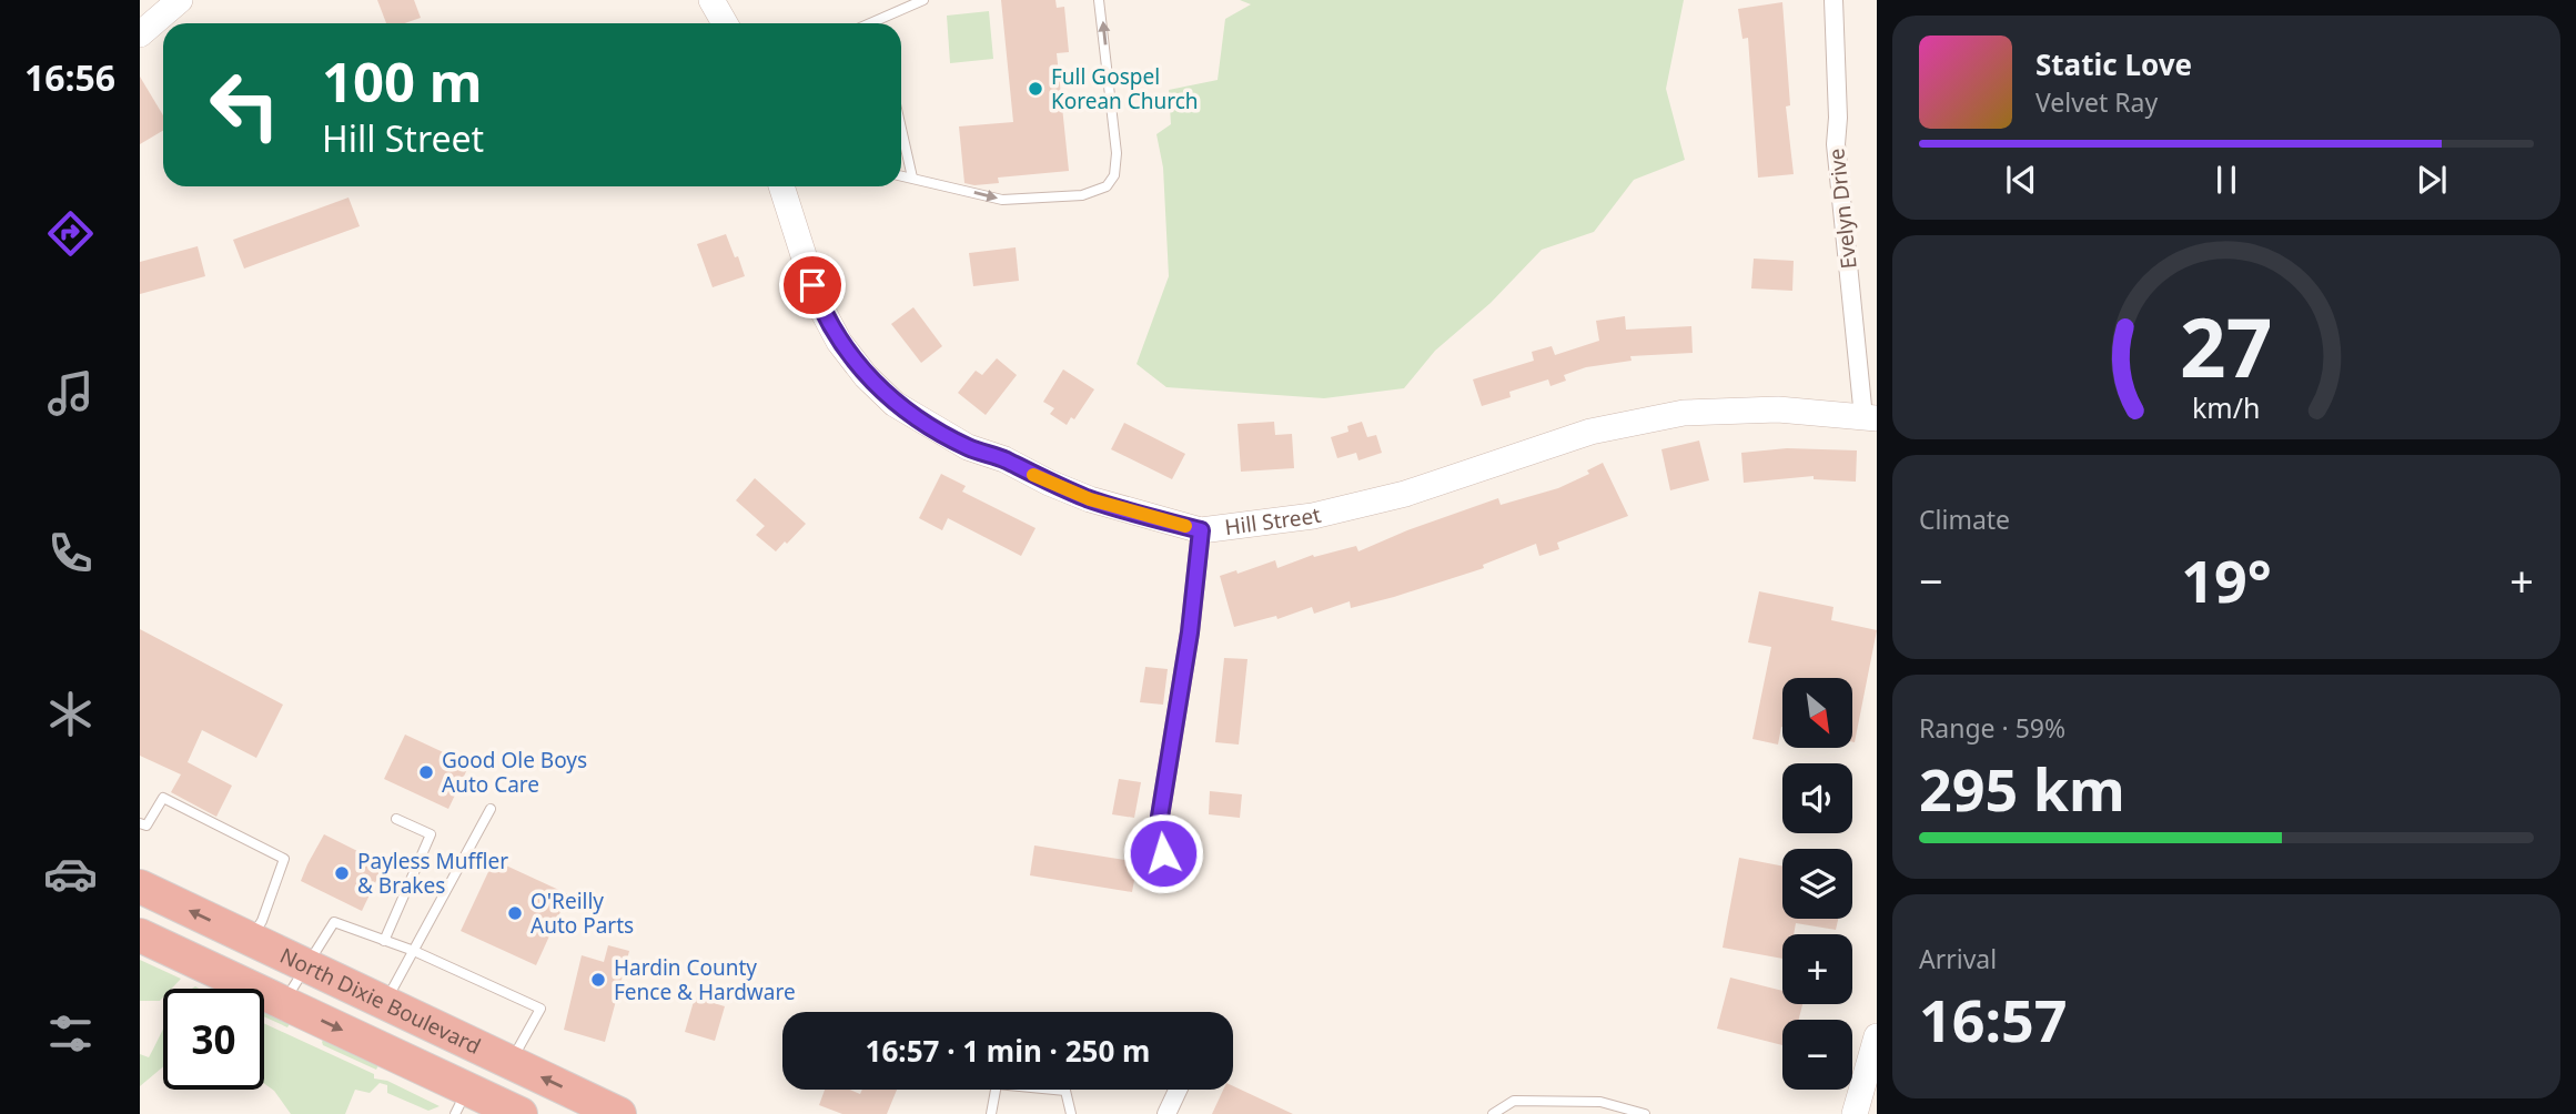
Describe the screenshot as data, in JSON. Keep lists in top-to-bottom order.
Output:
{
  "streets": {
    "highway": ["North Dixie Boulevard"],
    "street": ["Evelyn Drive", "Hill Street"]
  },
  "crossings": [
    ["Evelyn Drive", "Hill Street"]
  ],
  "places": [
    "Full Gospel Korean Church",
    "Good Ole Boys Auto Care",
    "Payless Muffler & Brakes",
    "O'Reilly Auto Parts",
    "Hardin County Fence & Hardware"
  ],
  "north": "bottom right",
  "page": {
    "tabs": "16:56",
    "turn": ["100 m", "Hill Street"],
    "song": ["Static Love", "Velvet Ray"],
    "tile": [
      "Climate",
      ["Range · 59%", "295 km"],
      ["Arrival", "16:57"]
    ],
    "heat": ["−", "19°", "+"],
    "map_buttons": ["+", "−"],
    "limit": "30",
    "trip": "16:57 · 1 min · 250 m",
    "gauge": ["27", "km/h"]
  }
}
